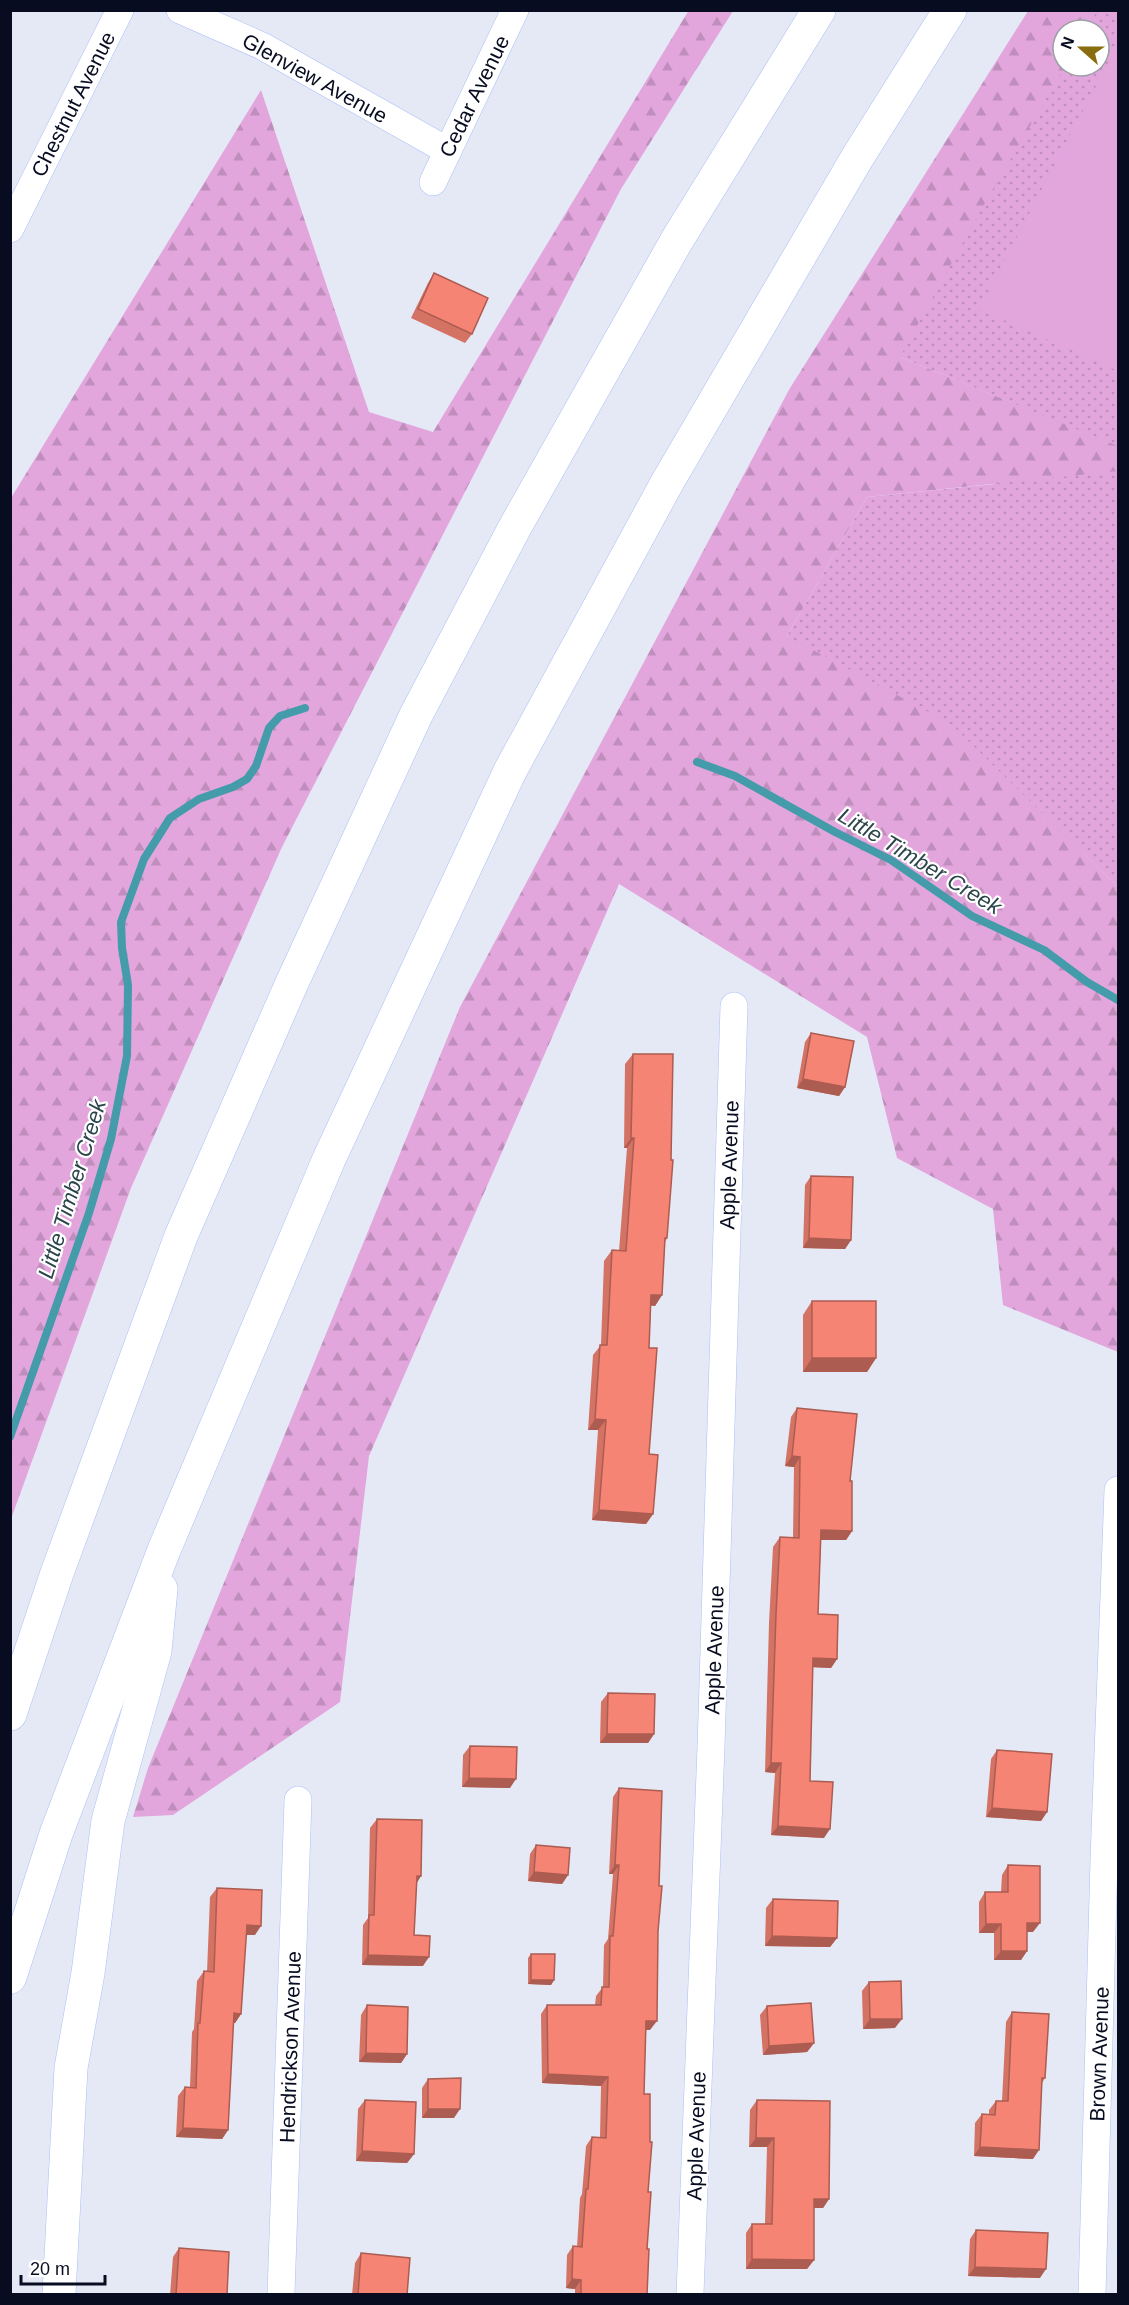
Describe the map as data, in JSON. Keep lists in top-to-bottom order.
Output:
{
  "streets": {
    "street": [
      "Glenview Avenue",
      "Cedar Avenue",
      "Chestnut Avenue",
      "Apple Avenue",
      "Hendrickson Avenue",
      "Brown Avenue"
    ]
  },
  "crossings": [
    ["Glenview Avenue", "Cedar Avenue"]
  ],
  "water": ["Little Timber Creek"],
  "scale_bar": "20 m",
  "north": "left"
}
